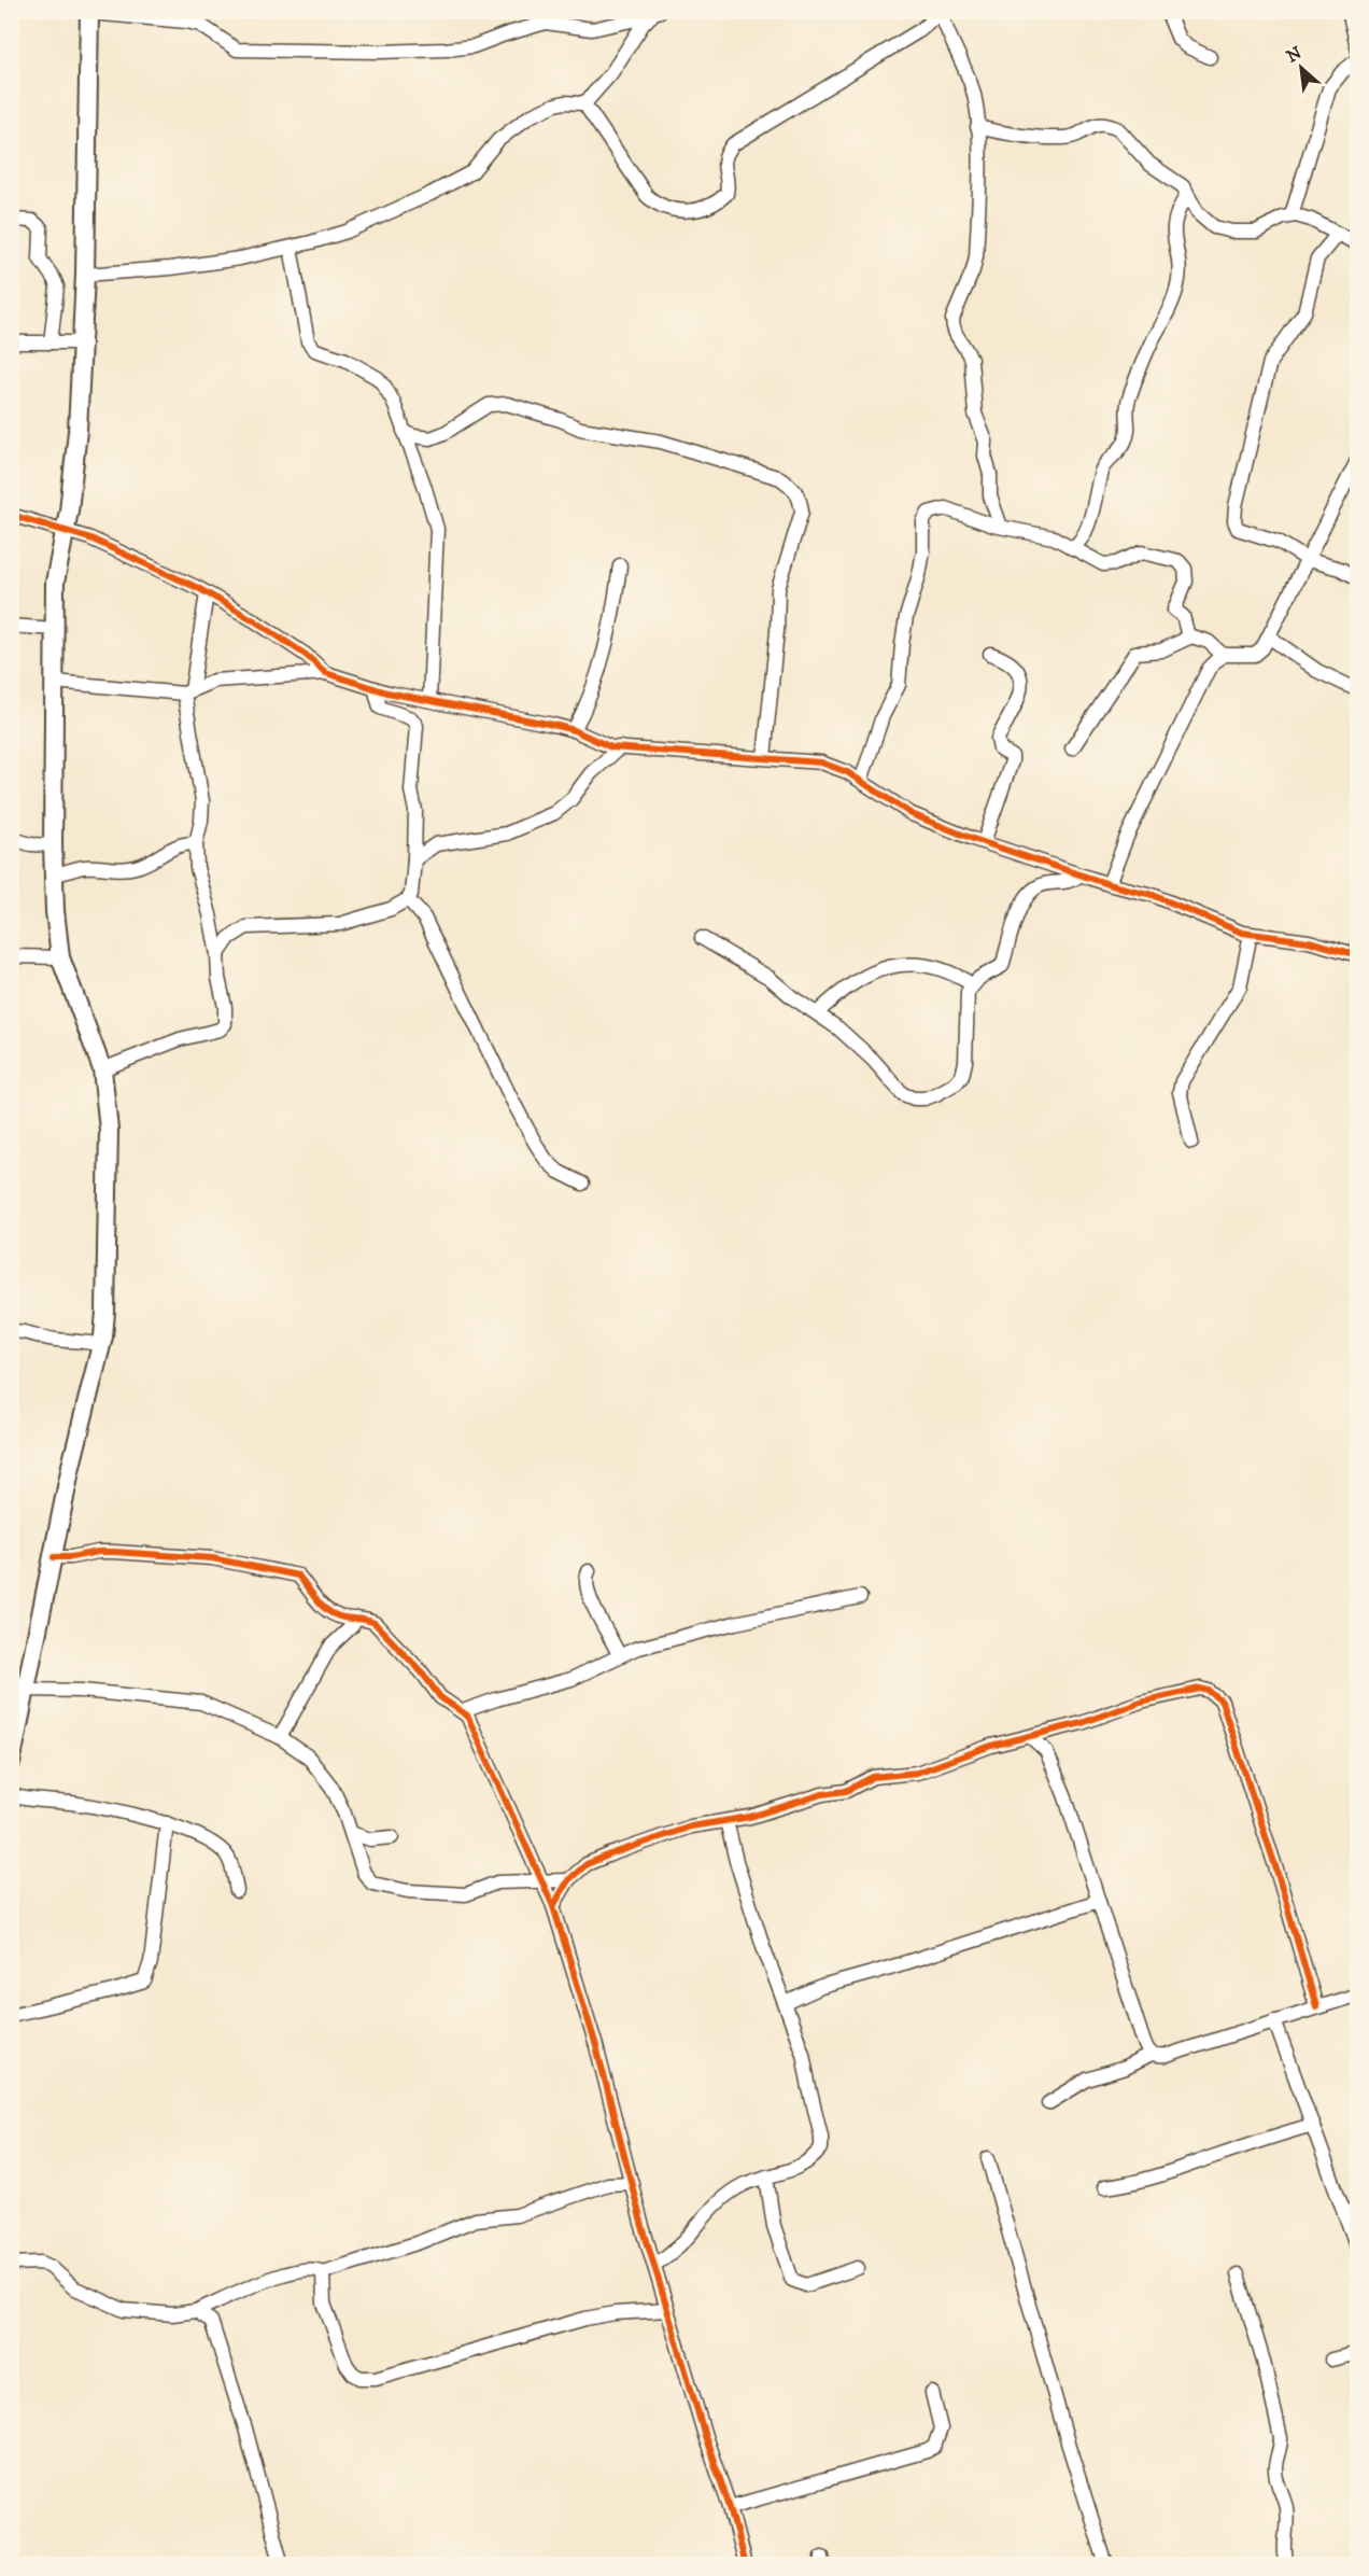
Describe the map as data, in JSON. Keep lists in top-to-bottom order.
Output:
{
  "north": "top left"
}
